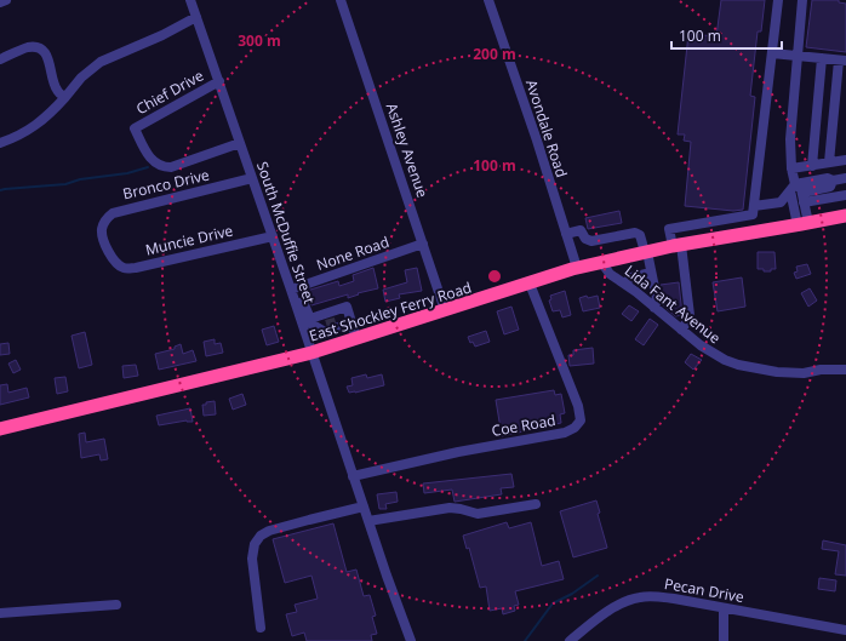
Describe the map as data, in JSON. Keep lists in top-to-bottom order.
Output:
{
  "streets": {
    "highway": ["East Shockley Ferry Road"],
    "street": [
      "Chief Drive",
      "Avondale Road",
      "Ashley Avenue",
      "Bronco Drive",
      "South McDuffie Street",
      "Muncie Drive",
      "None Road",
      "Lida Fant Avenue",
      "Coe Road",
      "Pecan Drive"
    ]
  },
  "crossings": [
    ["Chief Drive", "South McDuffie Street"],
    ["Avondale Road", "East Shockley Ferry Road"],
    ["Ashley Avenue", "None Road"],
    ["Ashley Avenue", "East Shockley Ferry Road"],
    ["Bronco Drive", "South McDuffie Street"],
    ["Bronco Drive", "Muncie Drive"],
    ["South McDuffie Street", "Muncie Drive"],
    ["South McDuffie Street", "None Road"],
    ["South McDuffie Street", "East Shockley Ferry Road"],
    ["South McDuffie Street", "Coe Road"],
    ["Lida Fant Avenue", "East Shockley Ferry Road"],
    ["East Shockley Ferry Road", "Coe Road"]
  ],
  "scale_bar": "100 m",
  "rings": ["300 m", "200 m", "100 m"]
}
